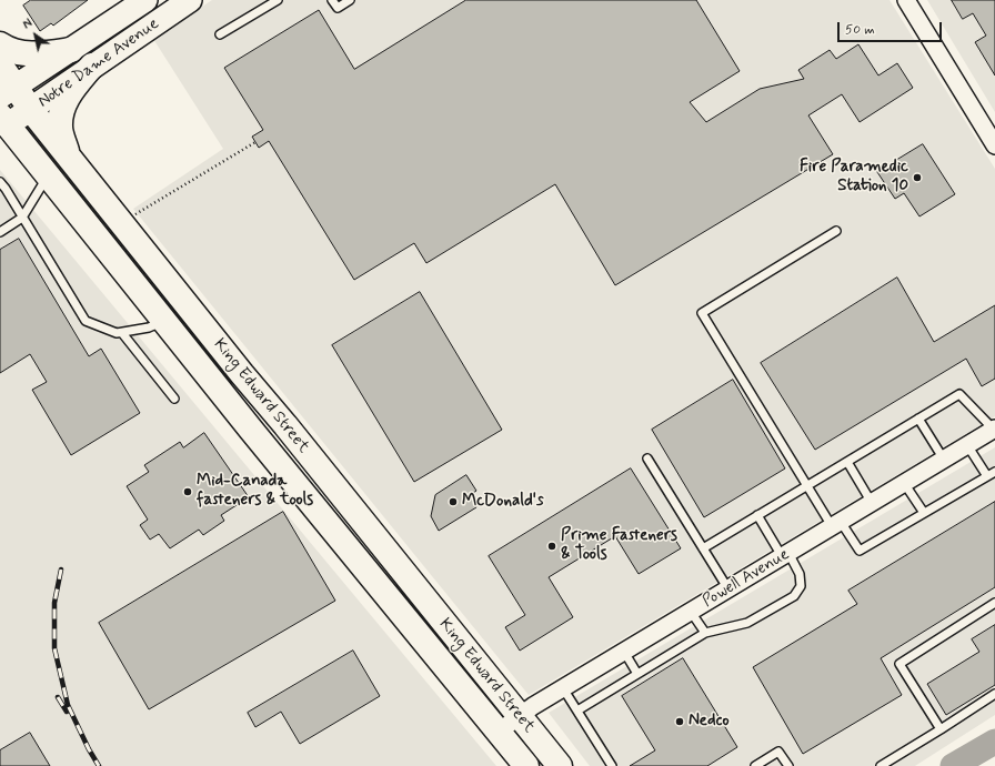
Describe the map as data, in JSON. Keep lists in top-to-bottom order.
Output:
{
  "streets": {
    "main road": ["Notre Dame Avenue", "King Edward Street"],
    "street": ["Powell Avenue"]
  },
  "crossings": [
    ["Notre Dame Avenue", "King Edward Street"],
    ["King Edward Street", "Powell Avenue"]
  ],
  "places": [
    "Fire Paramedic Station 10",
    "Mid-Canada fasteners & tools",
    "McDonald's",
    "Prime Fasteners & Tools",
    "Nedco"
  ],
  "scale_bar": "50 m",
  "north": "top left"
}
